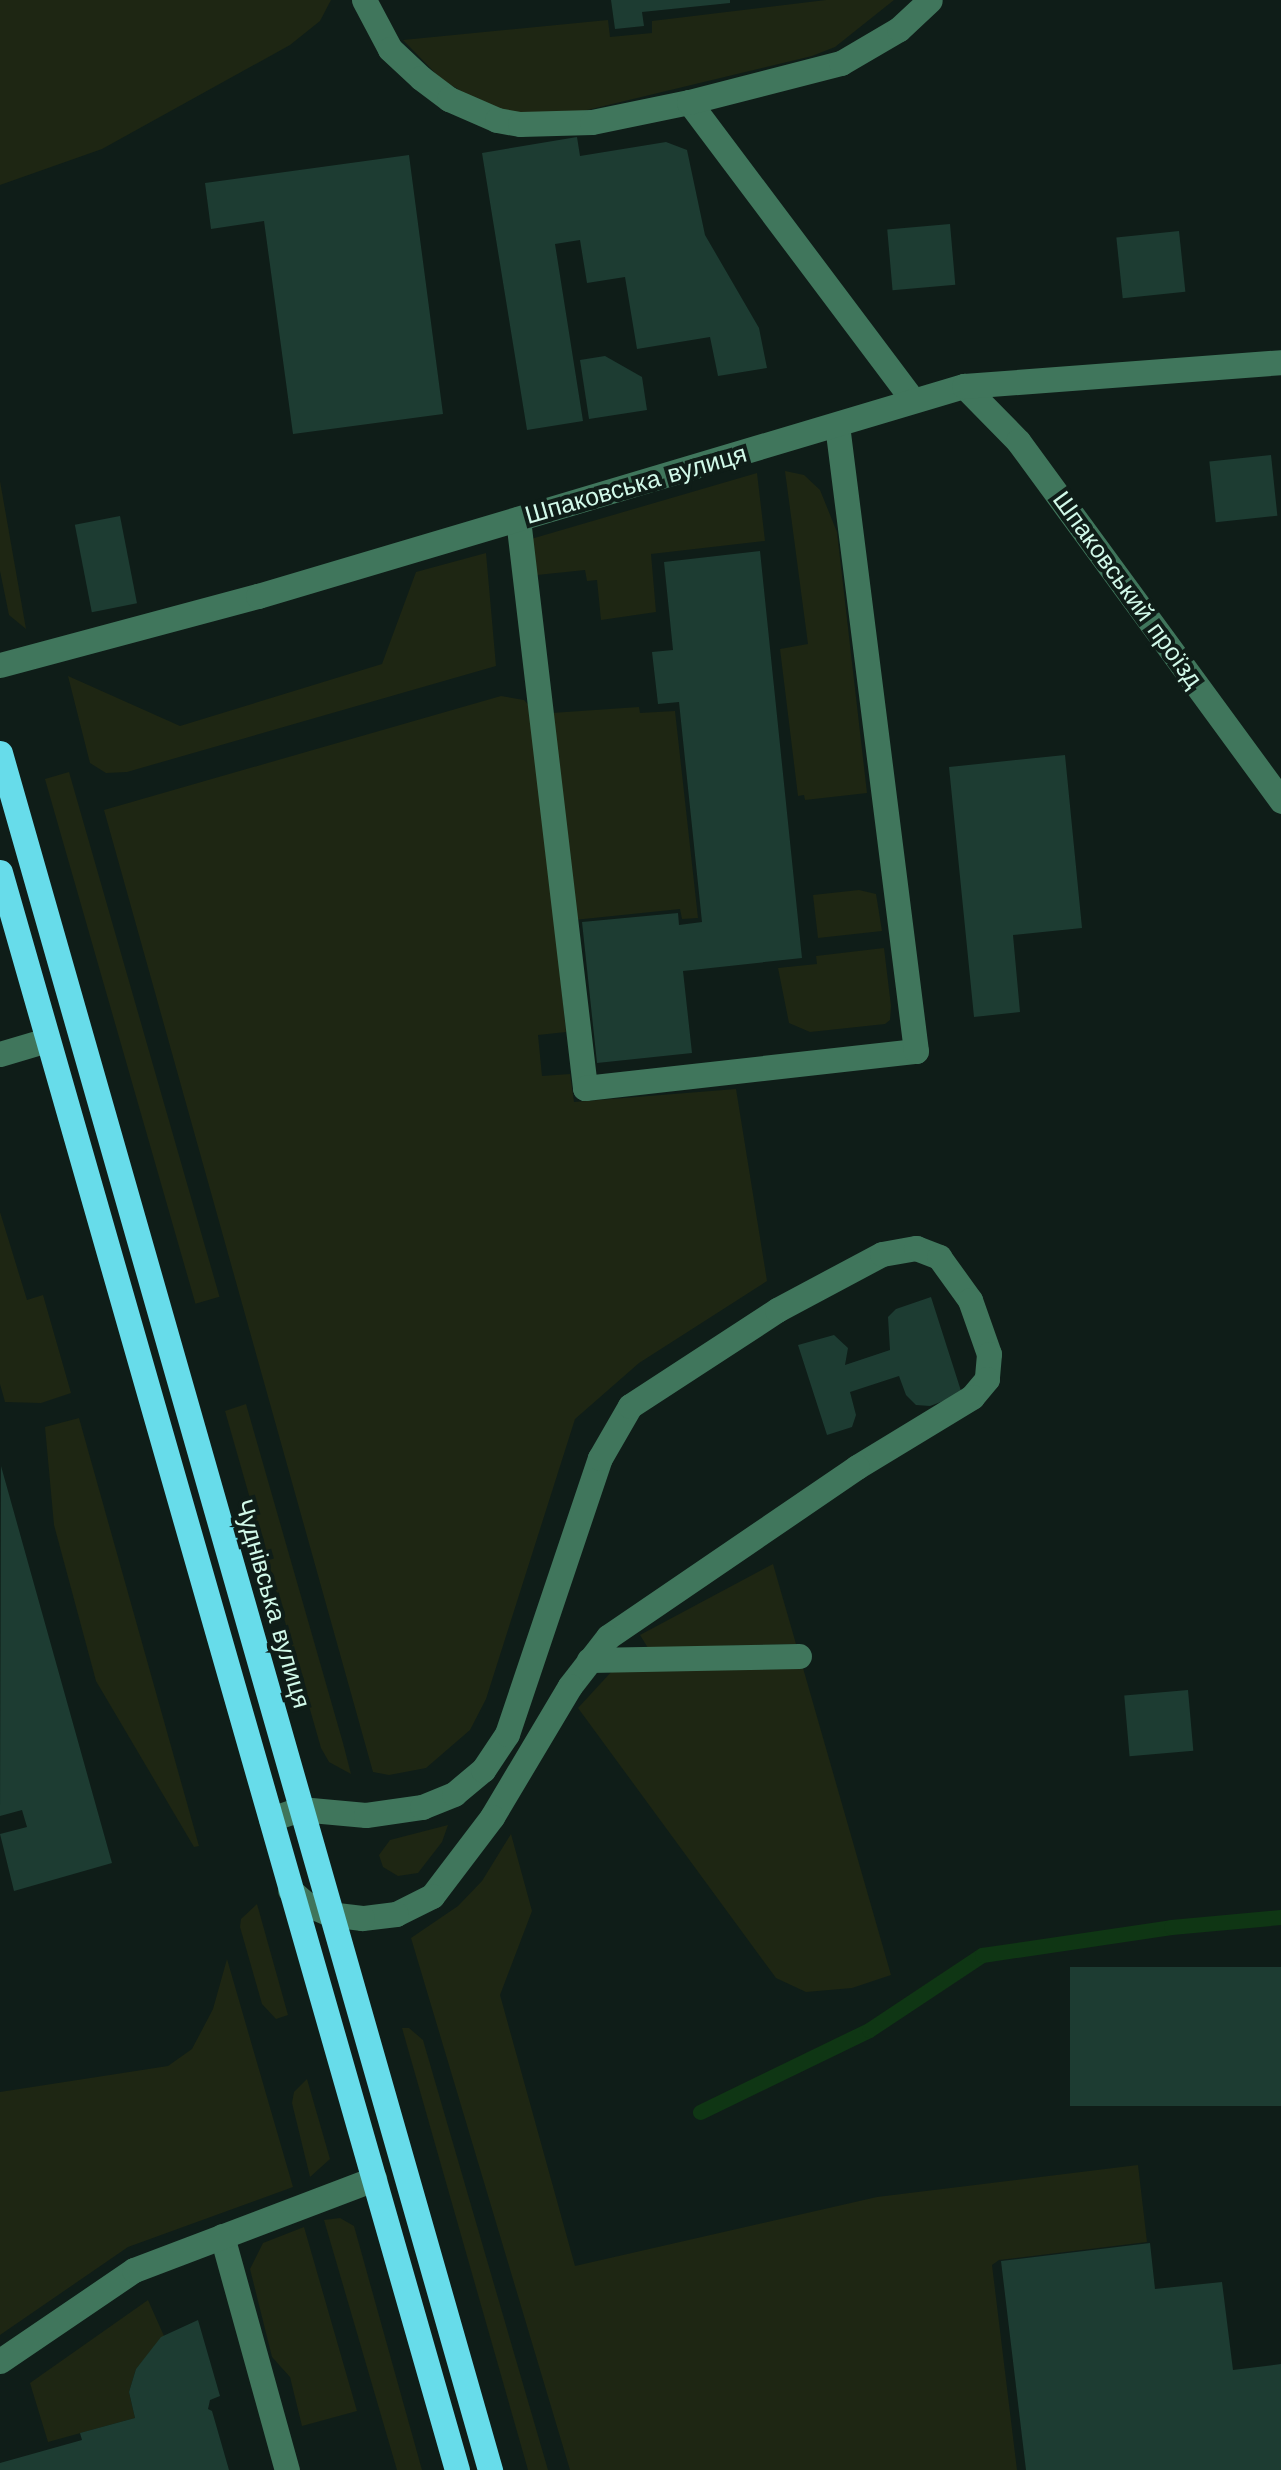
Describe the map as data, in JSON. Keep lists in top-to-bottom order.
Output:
{
  "streets": {
    "main road": ["Чуднівська вулиця"],
    "street": ["Шпаковська вулиця", "Шпаковський проїзд"]
  },
  "crossings": [
    ["Шпаковська вулиця", "Шпаковський проїзд"]
  ]
}
